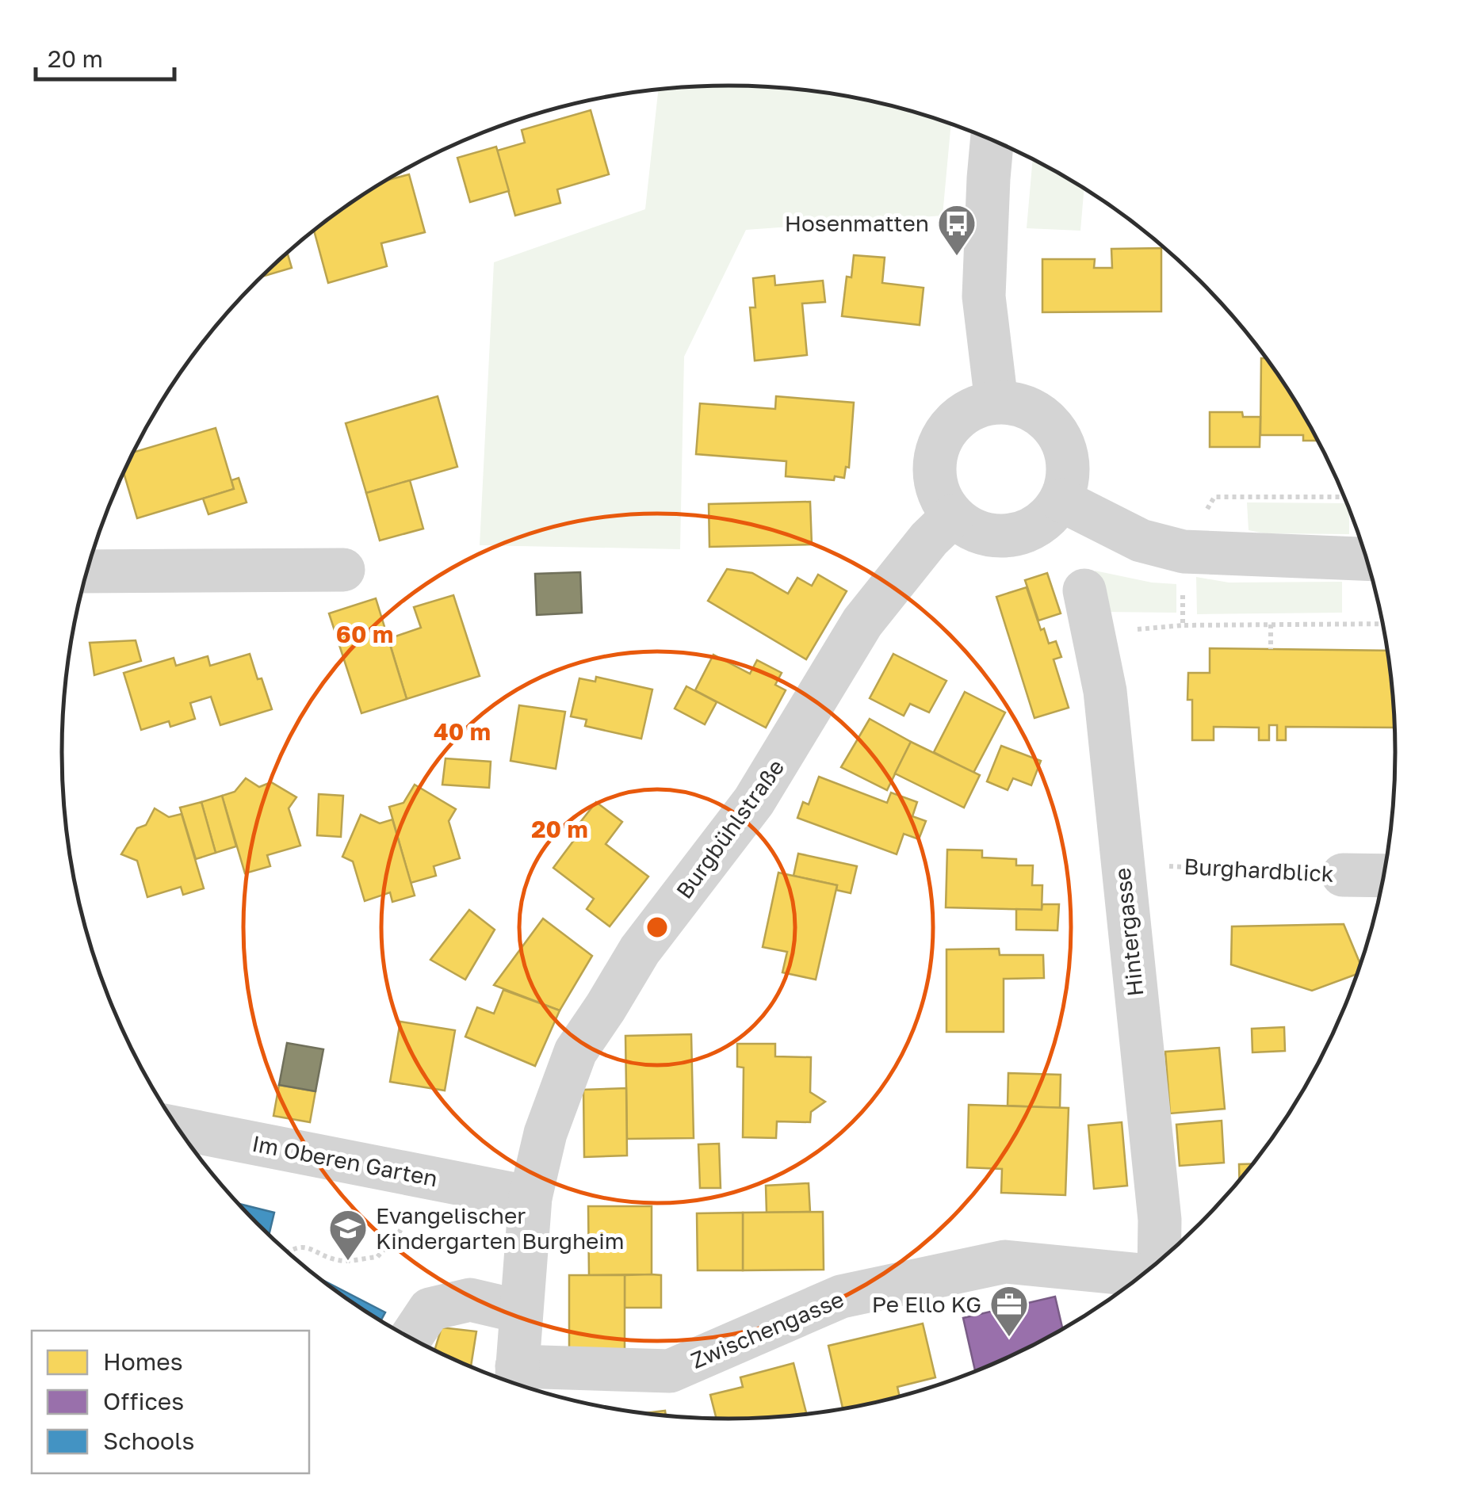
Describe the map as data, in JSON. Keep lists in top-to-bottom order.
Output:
{
  "streets": {
    "street": [
      "Burgbühlstraße",
      "Burghardblick",
      "Hintergasse",
      "Im Oberen Garten",
      "Zwischengasse"
    ]
  },
  "crossings": [
    ["Burgbühlstraße", "Im Oberen Garten"],
    ["Burgbühlstraße", "Zwischengasse"],
    ["Burghardblick", "Hintergasse"]
  ],
  "places": {
    "bus stop": ["Hosenmatten"],
    "school or university": ["Evangelischer Kindergarten Burgheim"],
    "office": ["Pe Ello KG"]
  },
  "legend": ["Homes", "Offices", "Schools"],
  "scale_bar": "20 m",
  "rings": ["60 m", "40 m", "20 m"]
}
